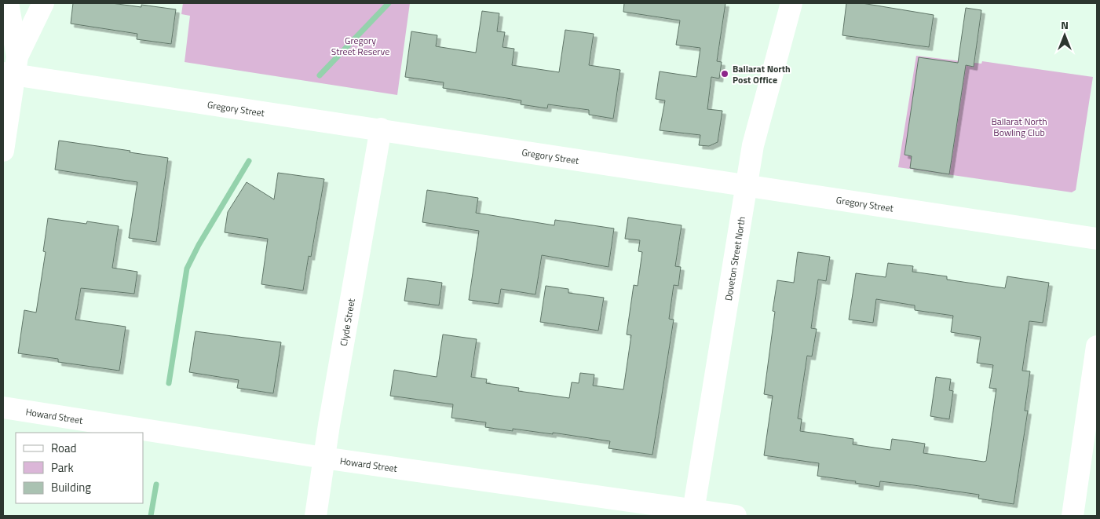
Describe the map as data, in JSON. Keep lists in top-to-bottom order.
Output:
{
  "streets": {
    "street": [
      "Gregory Street",
      "Doveton Street North",
      "Clyde Street",
      "Howard Street"
    ]
  },
  "crossings": [
    ["Gregory Street", "Doveton Street North"],
    ["Gregory Street", "Clyde Street"],
    ["Doveton Street North", "Howard Street"],
    ["Clyde Street", "Howard Street"]
  ],
  "parks": ["Gregory Street Reserve", "Ballarat North Bowling Club"],
  "places": ["Ballarat North Post Office"],
  "legend": ["Road", "Park", "Building"],
  "north": "top"
}
